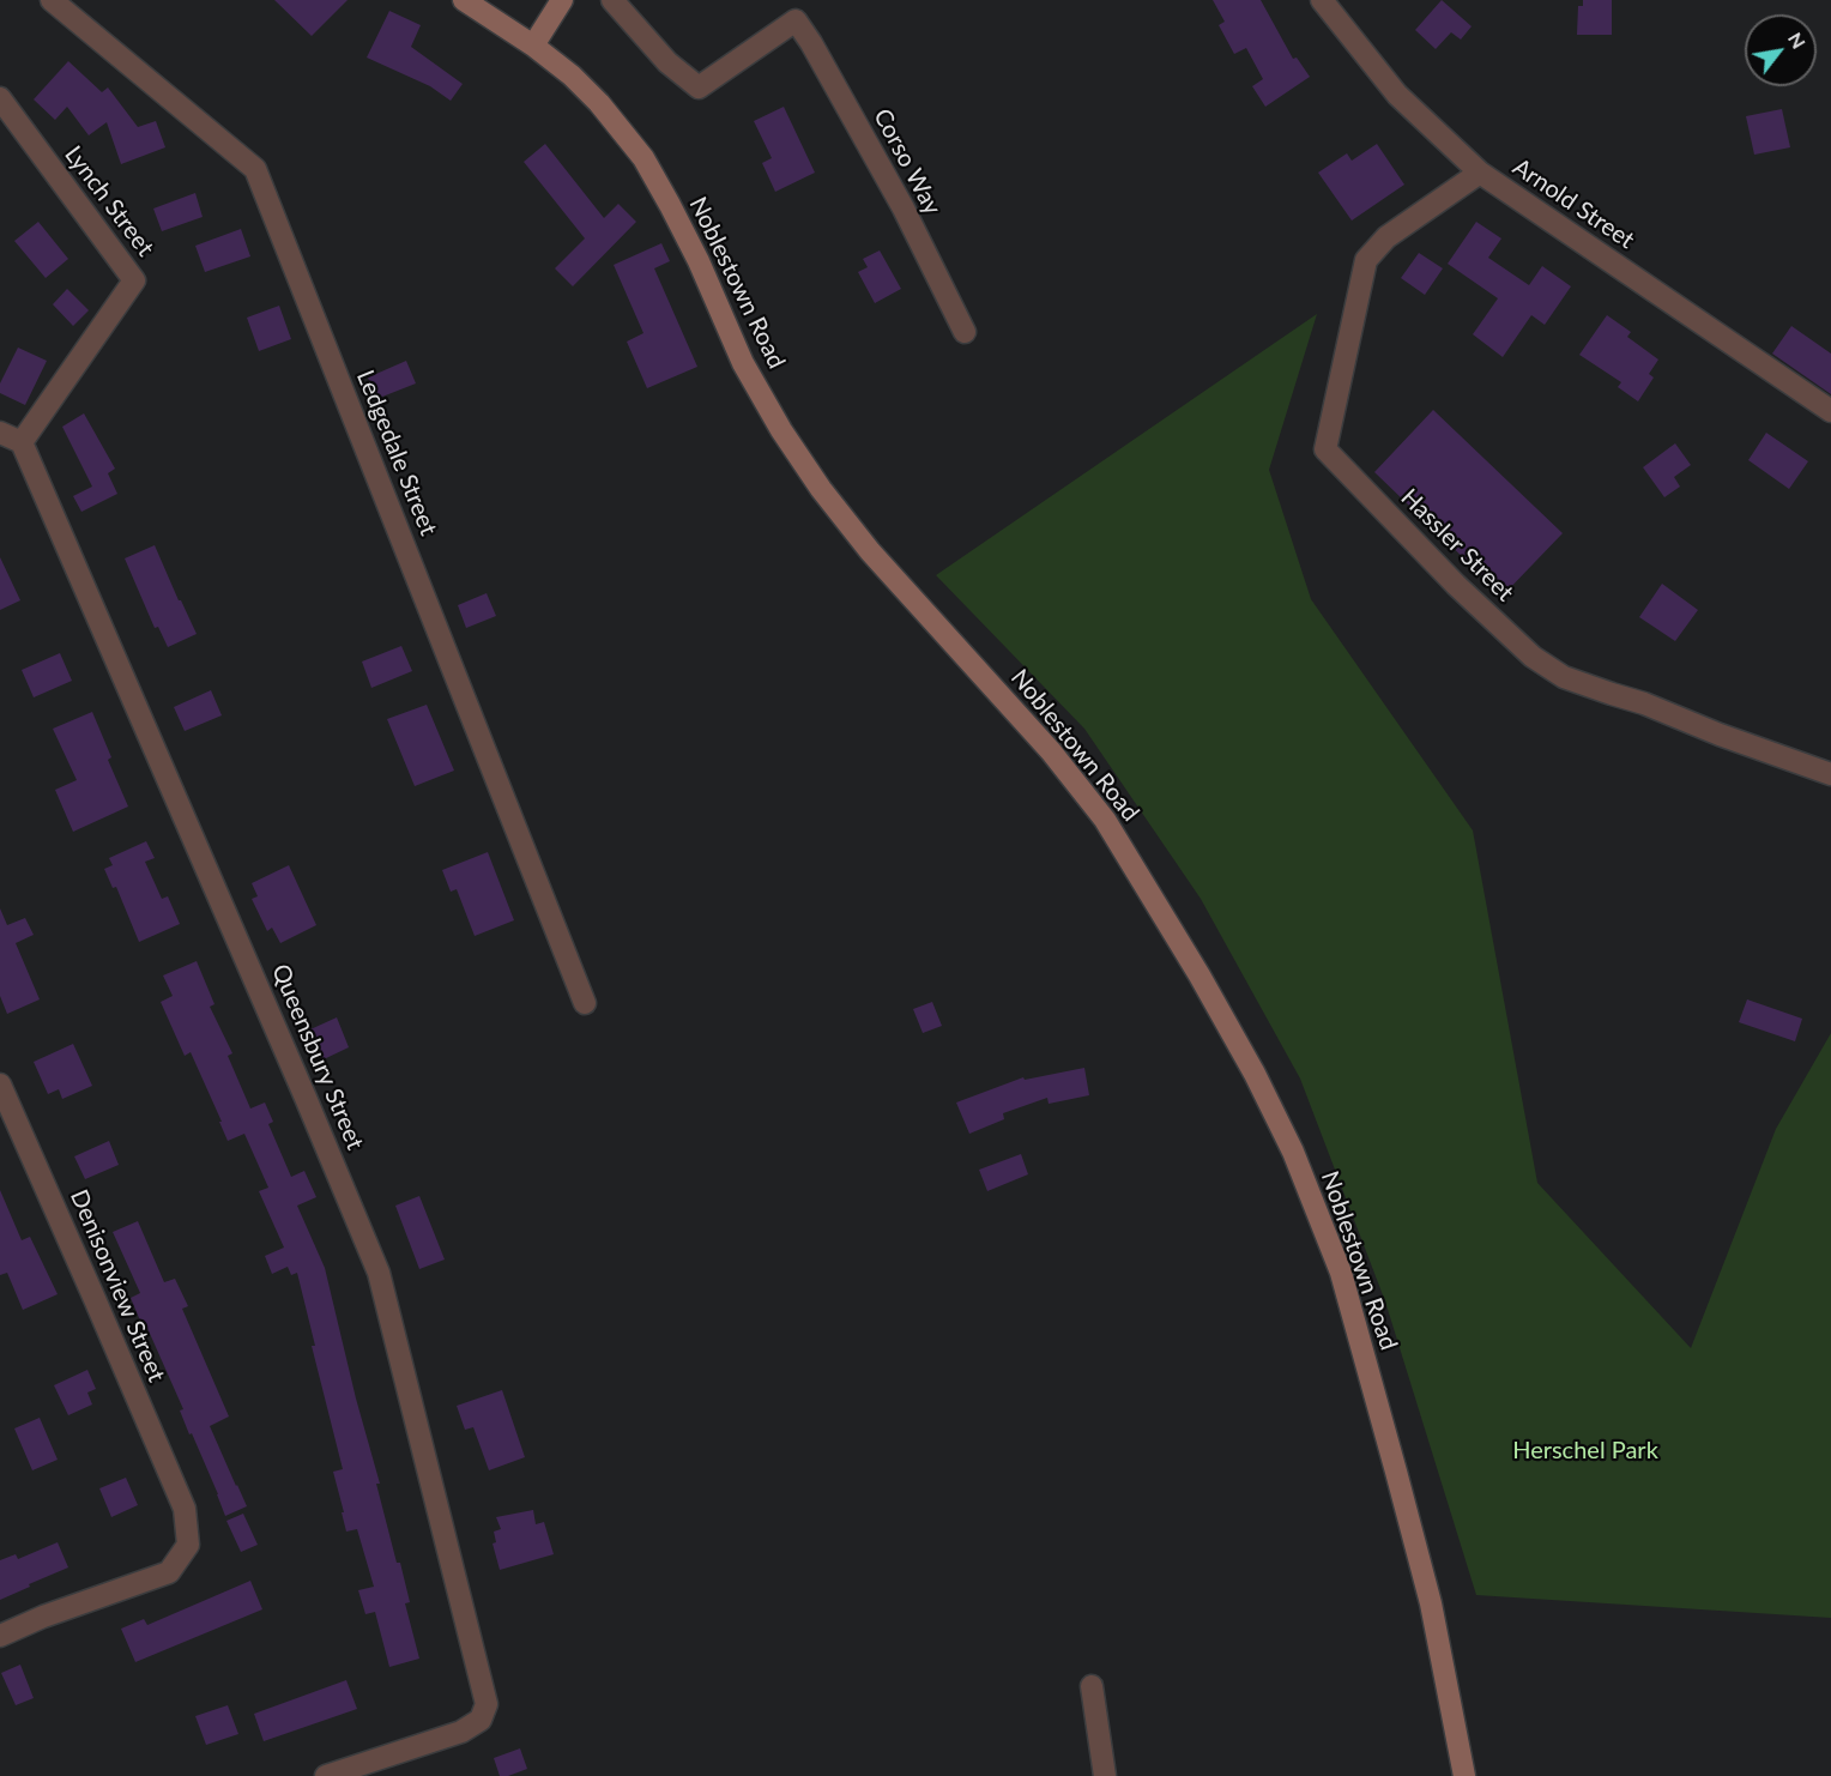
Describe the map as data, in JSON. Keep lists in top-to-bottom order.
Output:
{
  "streets": {
    "main road": ["Noblestown Road"],
    "street": [
      "Corso Way",
      "Lynch Street",
      "Arnold Street",
      "Ledgedale Street",
      "Hassler Street",
      "Queensbury Street",
      "Denisonview Street"
    ]
  },
  "crossings": [
    ["Lynch Street", "Queensbury Street"],
    ["Arnold Street", "Hassler Street"]
  ],
  "parks": ["Herschel Park"],
  "north": "top right"
}
